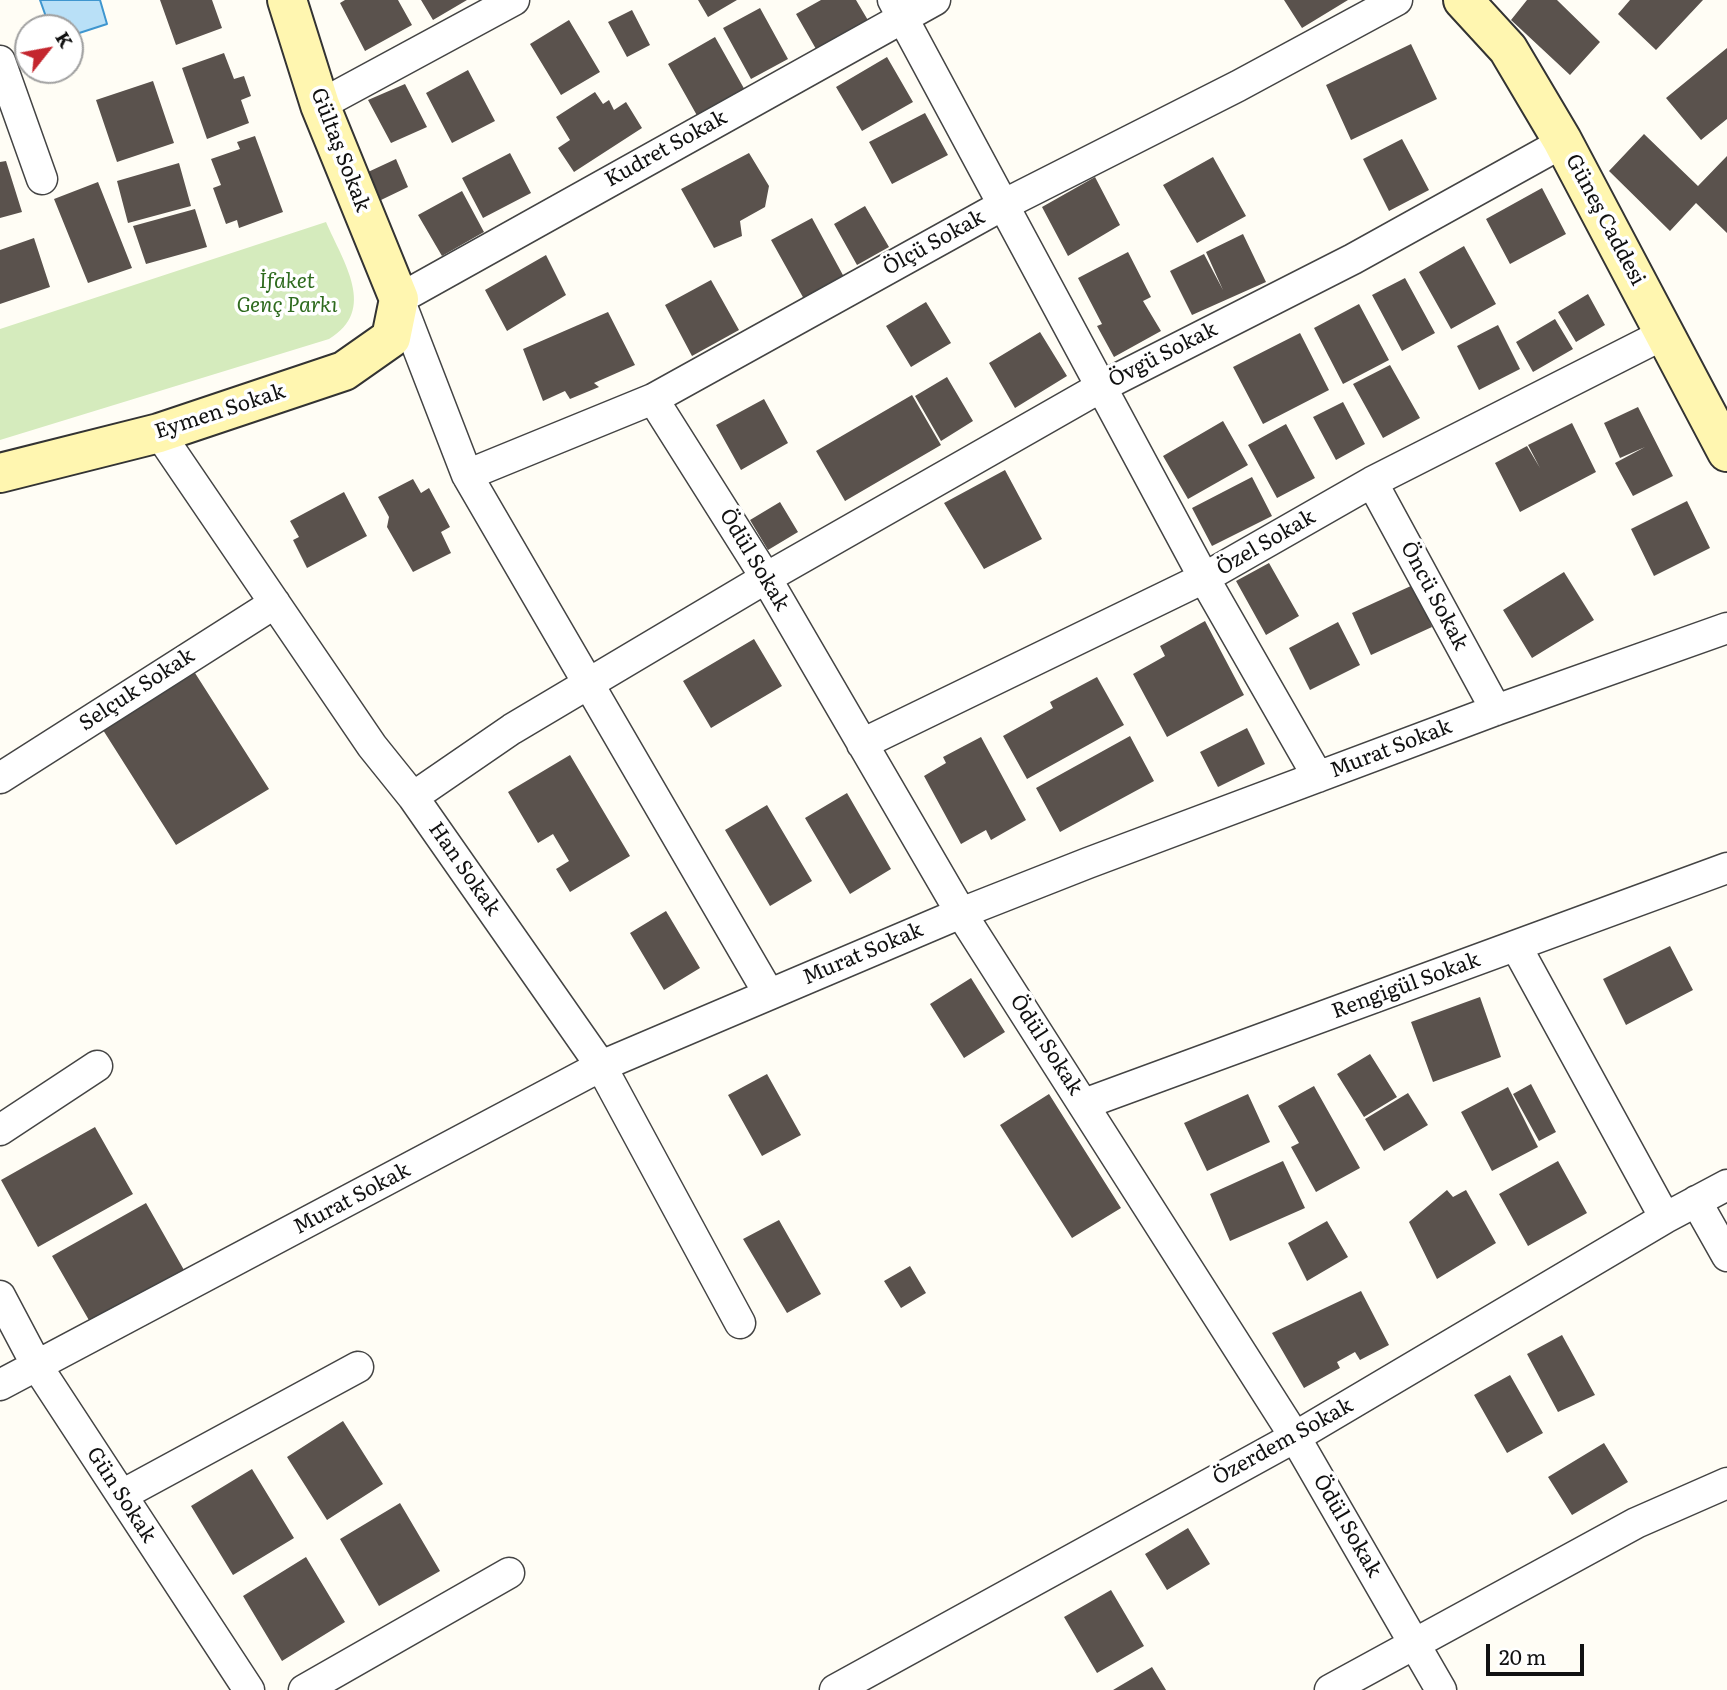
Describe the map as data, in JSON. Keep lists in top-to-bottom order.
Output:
{
  "streets": {
    "main road": ["Gültaş Sokak", "Güneş Caddesi", "Eymen Sokak"],
    "street": [
      "Kudret Sokak",
      "Ölçü Sokak",
      "Övgü Sokak",
      "Özel Sokak",
      "Ödül Sokak",
      "Öncü Sokak",
      "Selçuk Sokak",
      "Murat Sokak",
      "Han Sokak",
      "Rengigül Sokak",
      "Özerdem Sokak",
      "Gün Sokak"
    ]
  },
  "crossings": [
    ["Kudret Sokak", "Gültaş Sokak"],
    ["Kudret Sokak", "Eymen Sokak"],
    ["Gültaş Sokak", "Eymen Sokak"],
    ["Güneş Caddesi", "Övgü Sokak"],
    ["Güneş Caddesi", "Özel Sokak"],
    ["Ölçü Sokak", "Ödül Sokak"],
    ["Övgü Sokak", "Ödül Sokak"],
    ["Övgü Sokak", "Han Sokak"],
    ["Eymen Sokak", "Han Sokak"],
    ["Özel Sokak", "Ödül Sokak"],
    ["Özel Sokak", "Öncü Sokak"],
    ["Ödül Sokak", "Murat Sokak"],
    ["Ödül Sokak", "Rengigül Sokak"],
    ["Ödül Sokak", "Özerdem Sokak"],
    ["Öncü Sokak", "Murat Sokak"],
    ["Selçuk Sokak", "Han Sokak"],
    ["Murat Sokak", "Han Sokak"],
    ["Murat Sokak", "Gün Sokak"]
  ],
  "parks": ["İfaket Genç Parkı"],
  "scale_bar": "20 m",
  "north": "top right"
}
